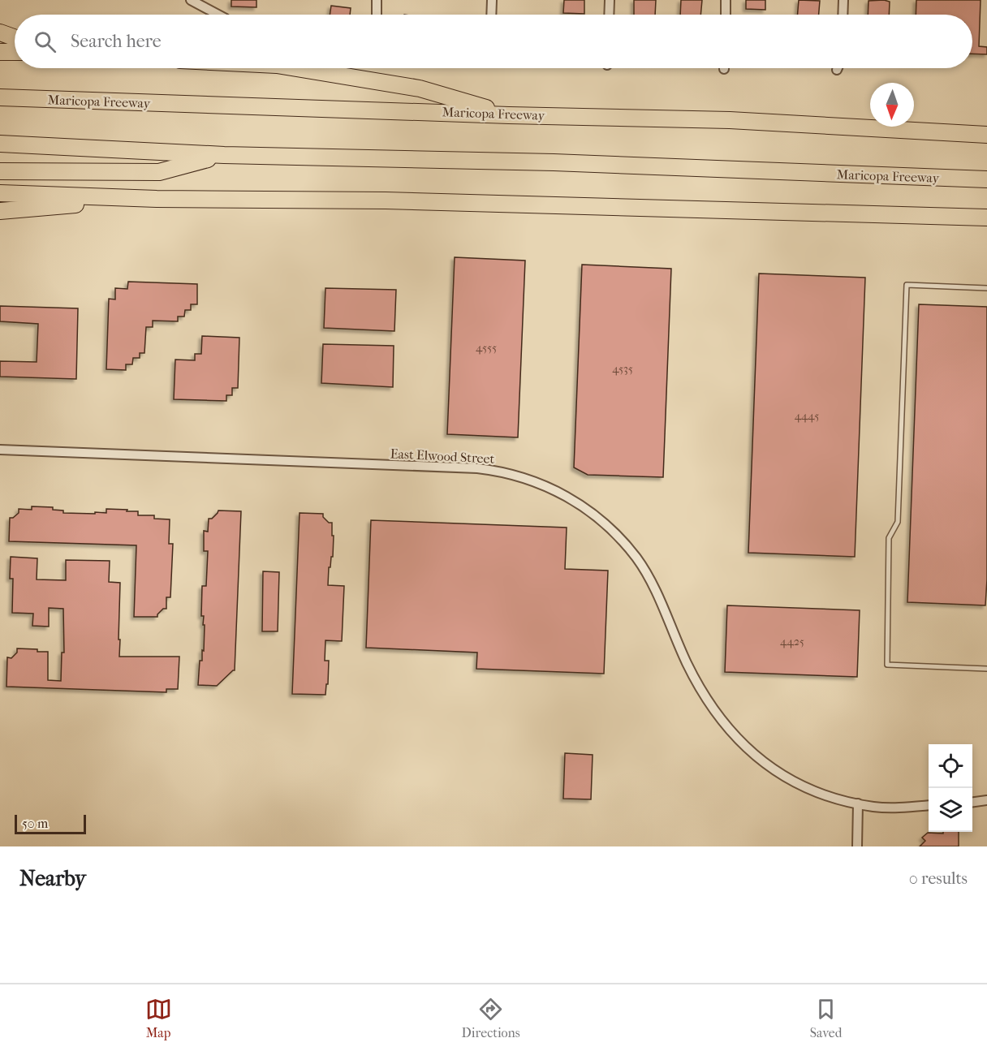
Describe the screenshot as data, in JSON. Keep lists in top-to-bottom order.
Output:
{
  "streets": {
    "highway": ["Maricopa Freeway"],
    "street": ["East Elwood Street"]
  },
  "house_numbers": [
    "4555",
    "4535",
    "4445",
    "4425"
  ],
  "scale_bar": "50 m",
  "north": "bottom",
  "page": {
    "search": "Search here",
    "scale": "50 m",
    "heading": ["Nearby", "0 results"],
    "nav": ["Map", "Directions", "Saved"]
  }
}
